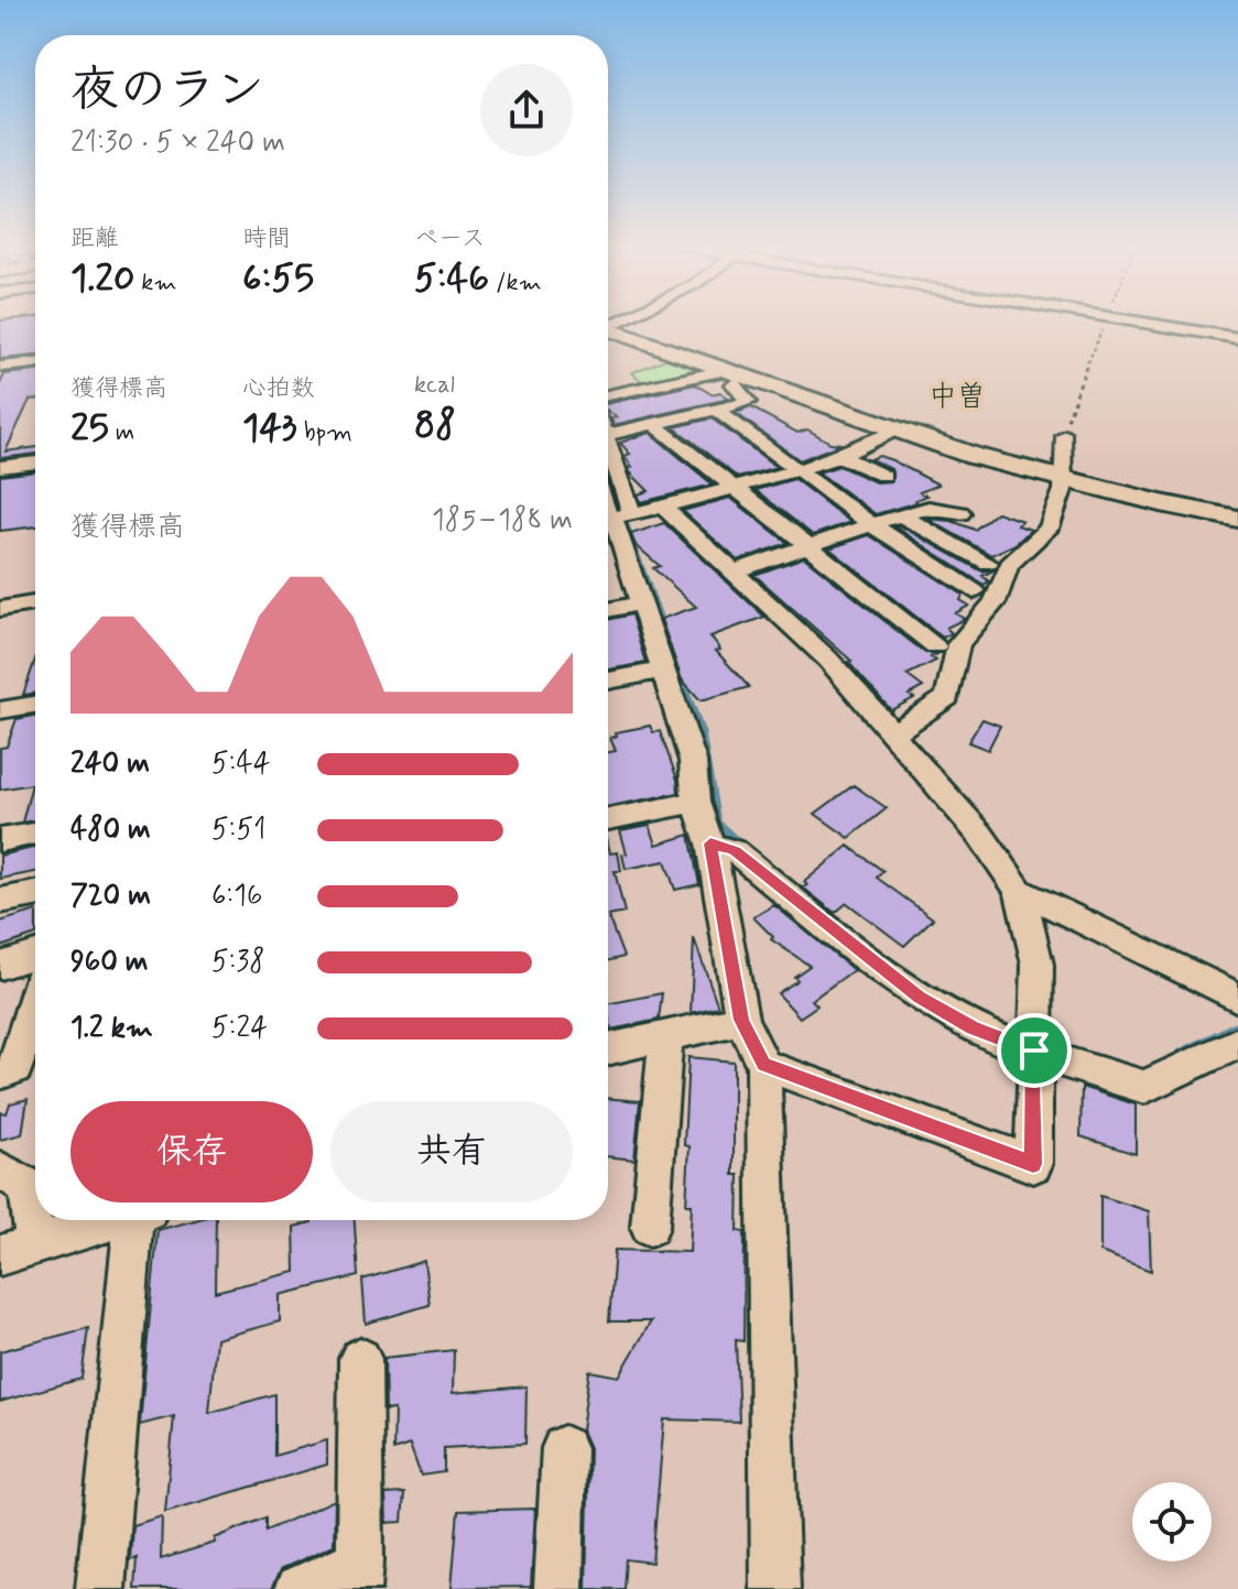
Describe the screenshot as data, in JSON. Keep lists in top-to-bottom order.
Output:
{
  "districts": ["中曽"],
  "page": {
    "heading": ["夜のラン", "21:30 · 5 × 240 m"],
    "stats": [
      ["距離", "1.20 km"],
      ["時間", "6:55"],
      ["ペース", "5:46 /km"],
      ["獲得標高", "25 m"],
      ["心拍数", "143 bpm"],
      ["kcal", "88"]
    ],
    "chart": ["獲得標高", "185–188 m"],
    "list": [
      {
        "name": "240 m",
        "note": "5:44"
      },
      {
        "name": "480 m",
        "note": "5:51"
      },
      {
        "name": "720 m",
        "note": "6:16"
      },
      {
        "name": "960 m",
        "note": "5:38"
      },
      {
        "name": "1.2 km",
        "note": "5:24"
      }
    ],
    "buttons": ["保存", "共有"]
  }
}
